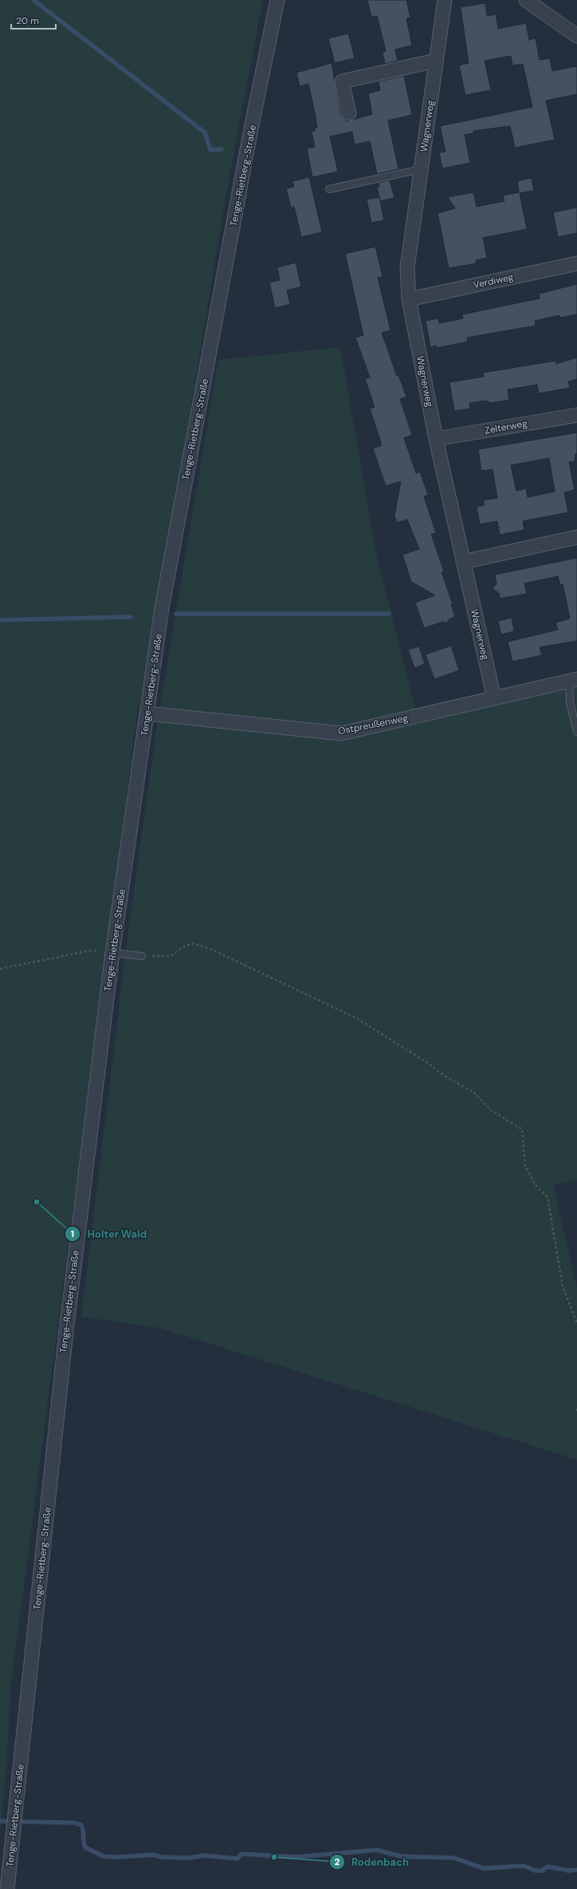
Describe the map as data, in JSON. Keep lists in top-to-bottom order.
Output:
{
  "streets": {
    "street": [
      "Wagnerweg",
      "Tenge-Rietberg-Straße",
      "Verdiweg",
      "Zelterweg",
      "Ostpreußenweg"
    ]
  },
  "crossings": [
    ["Wagnerweg", "Verdiweg"],
    ["Wagnerweg", "Zelterweg"],
    ["Wagnerweg", "Ostpreußenweg"],
    ["Tenge-Rietberg-Straße", "Ostpreußenweg"]
  ],
  "places": ["Holter Wald", "Rodenbach"],
  "scale_bar": "20 m"
}
